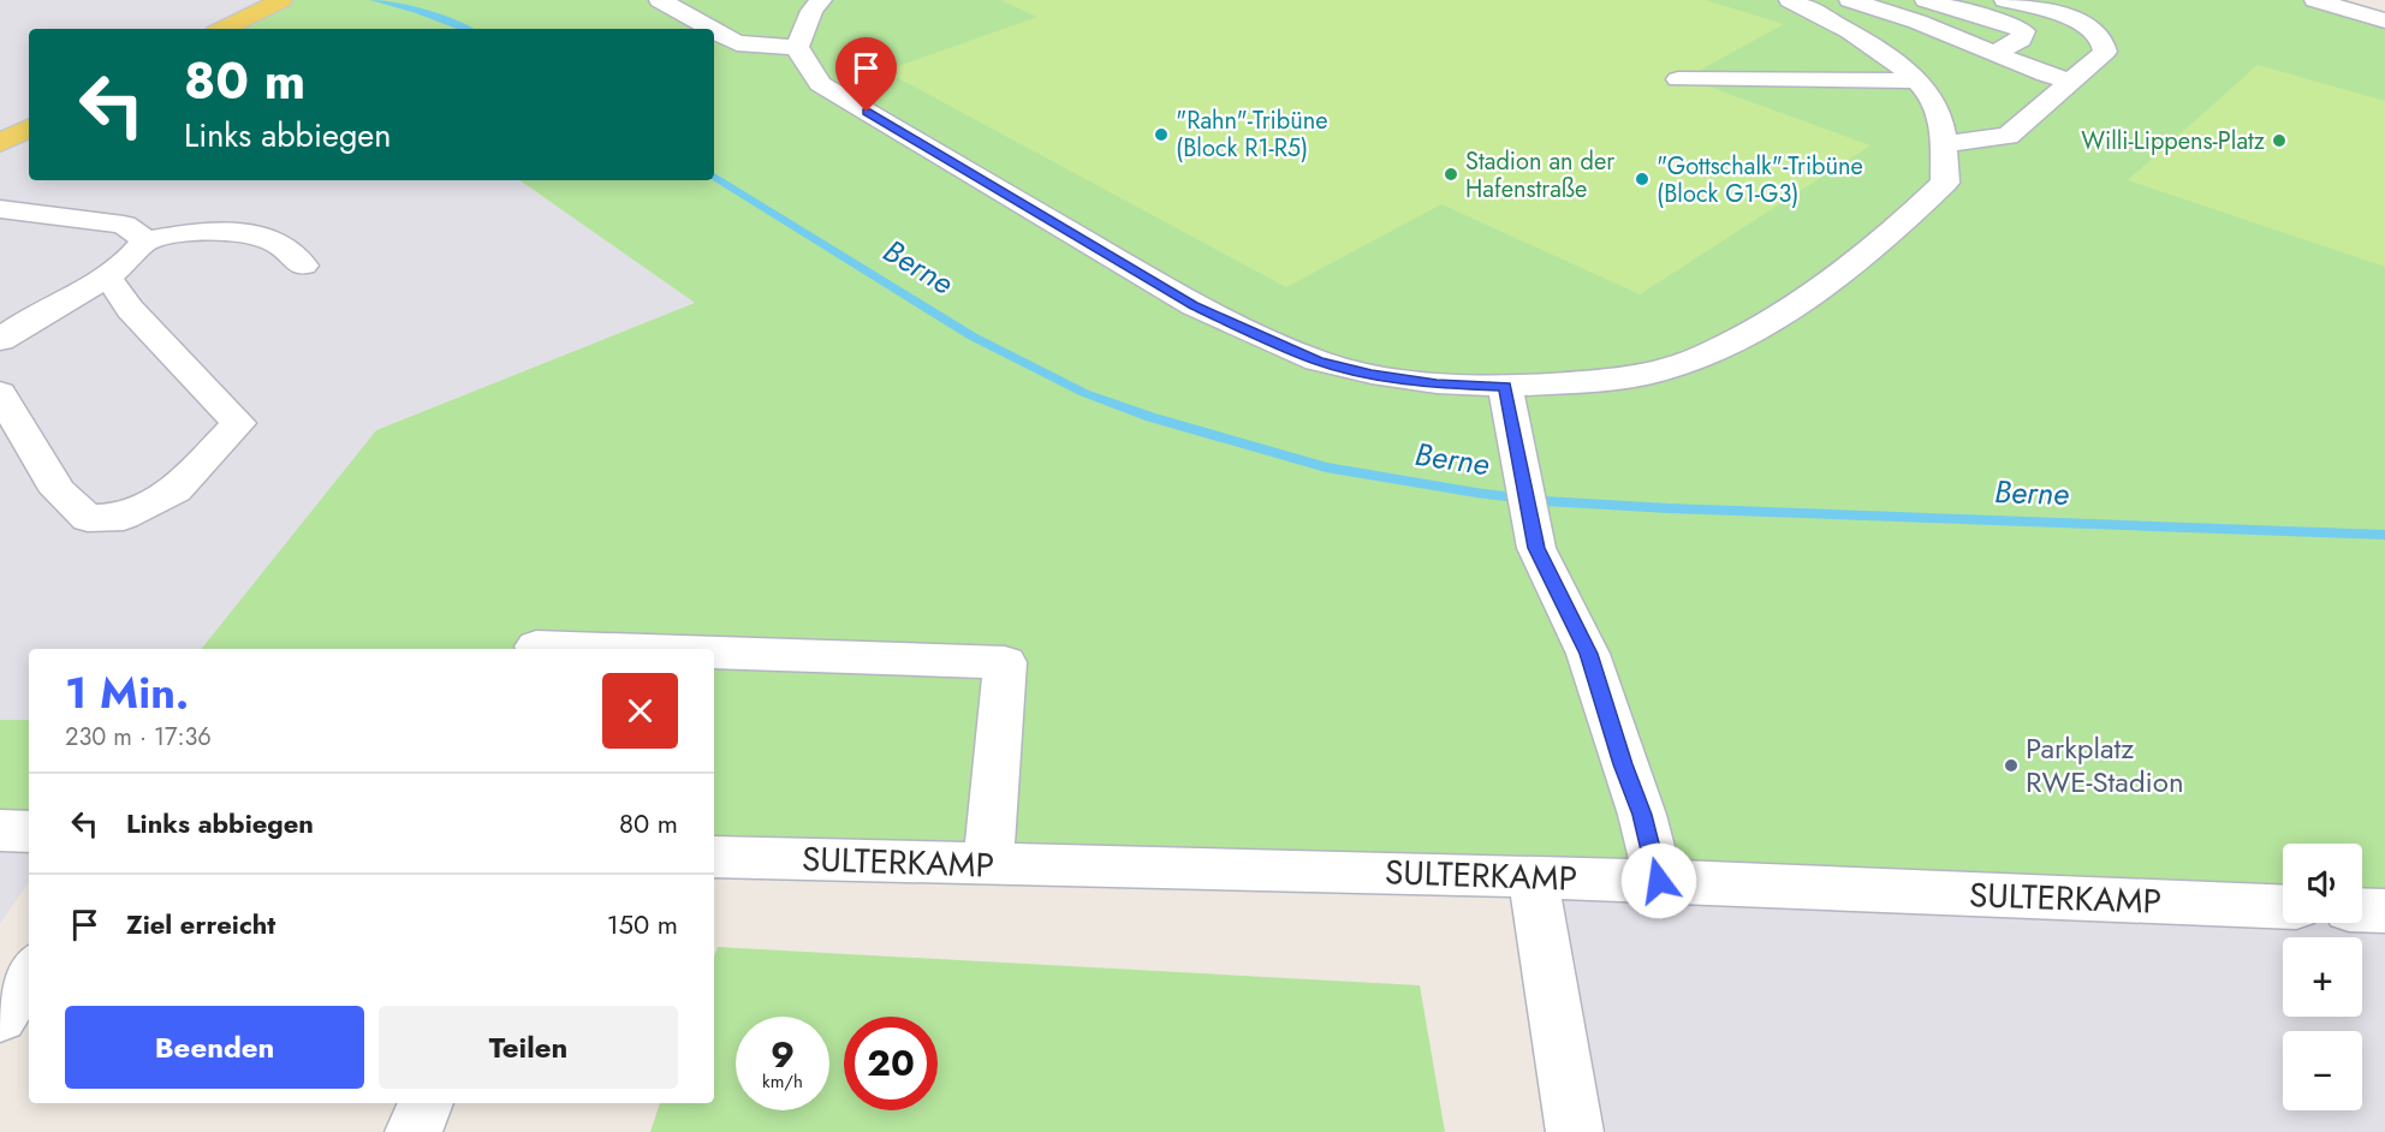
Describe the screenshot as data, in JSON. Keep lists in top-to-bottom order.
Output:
{
  "streets": {
    "street": ["SULTERKAMP"]
  },
  "water": ["Berne"],
  "places": [
    "\"Rahn\"-Tribüne (Block R1-R5)",
    "Willi-Lippens-Platz",
    "Stadion an der Hafenstraße",
    "\"Gottschalk\"-Tribüne (Block G1-G3)",
    "Parkplatz RWE-Stadion"
  ],
  "page": {
    "turn": ["80 m", "Links abbiegen"],
    "heading": ["1 Min.", "230 m · 17:36"],
    "list": [
      {
        "name": "Links abbiegen",
        "value": "80 m"
      },
      {
        "name": "Ziel erreicht",
        "value": "150 m"
      }
    ],
    "map_buttons": ["+", "−"],
    "buttons": ["Beenden", "Teilen"],
    "speed": "9 km/h",
    "limit": "20"
  }
}
